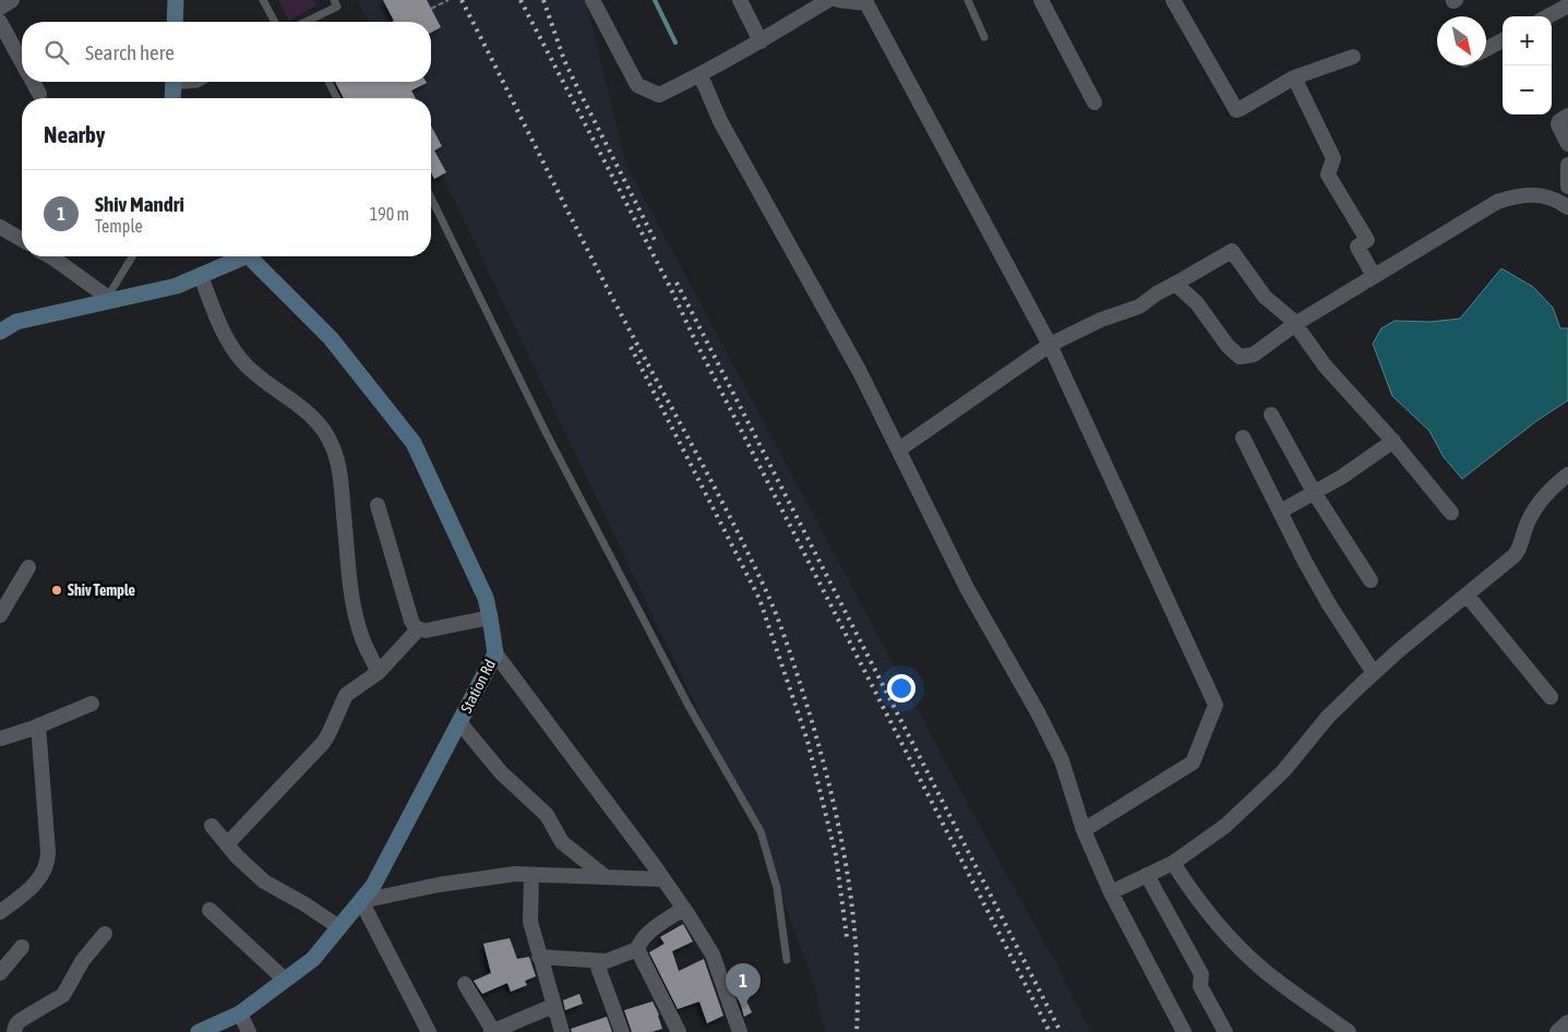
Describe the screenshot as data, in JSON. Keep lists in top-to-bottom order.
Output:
{
  "streets": {
    "street": ["Station Rd"]
  },
  "places": ["Shiv Temple"],
  "north": "bottom right",
  "page": {
    "map_buttons": ["+", "−"],
    "search": "Search here",
    "heading": "Nearby",
    "list": [
      {
        "mark": "1",
        "name": "Shiv Mandri",
        "note": "Temple",
        "value": "190 m"
      }
    ],
    "pins": "1"
  }
}
